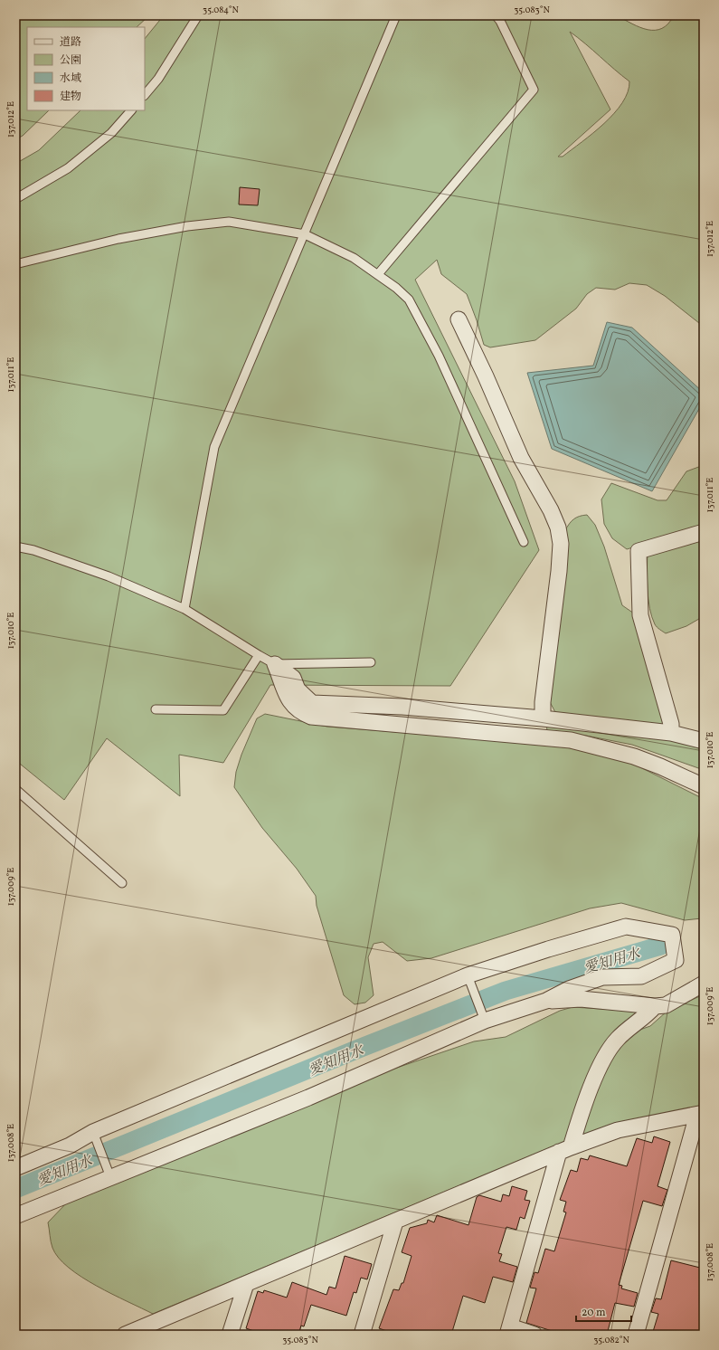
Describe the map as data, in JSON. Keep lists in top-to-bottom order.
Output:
{
  "water": ["愛知用水"],
  "legend": [
    "道路",
    "公園",
    "水域",
    "建物"
  ],
  "scale_bar": "20 m",
  "coordinates": [
    "35.084°N",
    "35.083°N",
    "137.012°E",
    "137.011°E",
    "137.010°E",
    "137.009°E",
    "137.008°E",
    "35.082°N"
  ]
}
